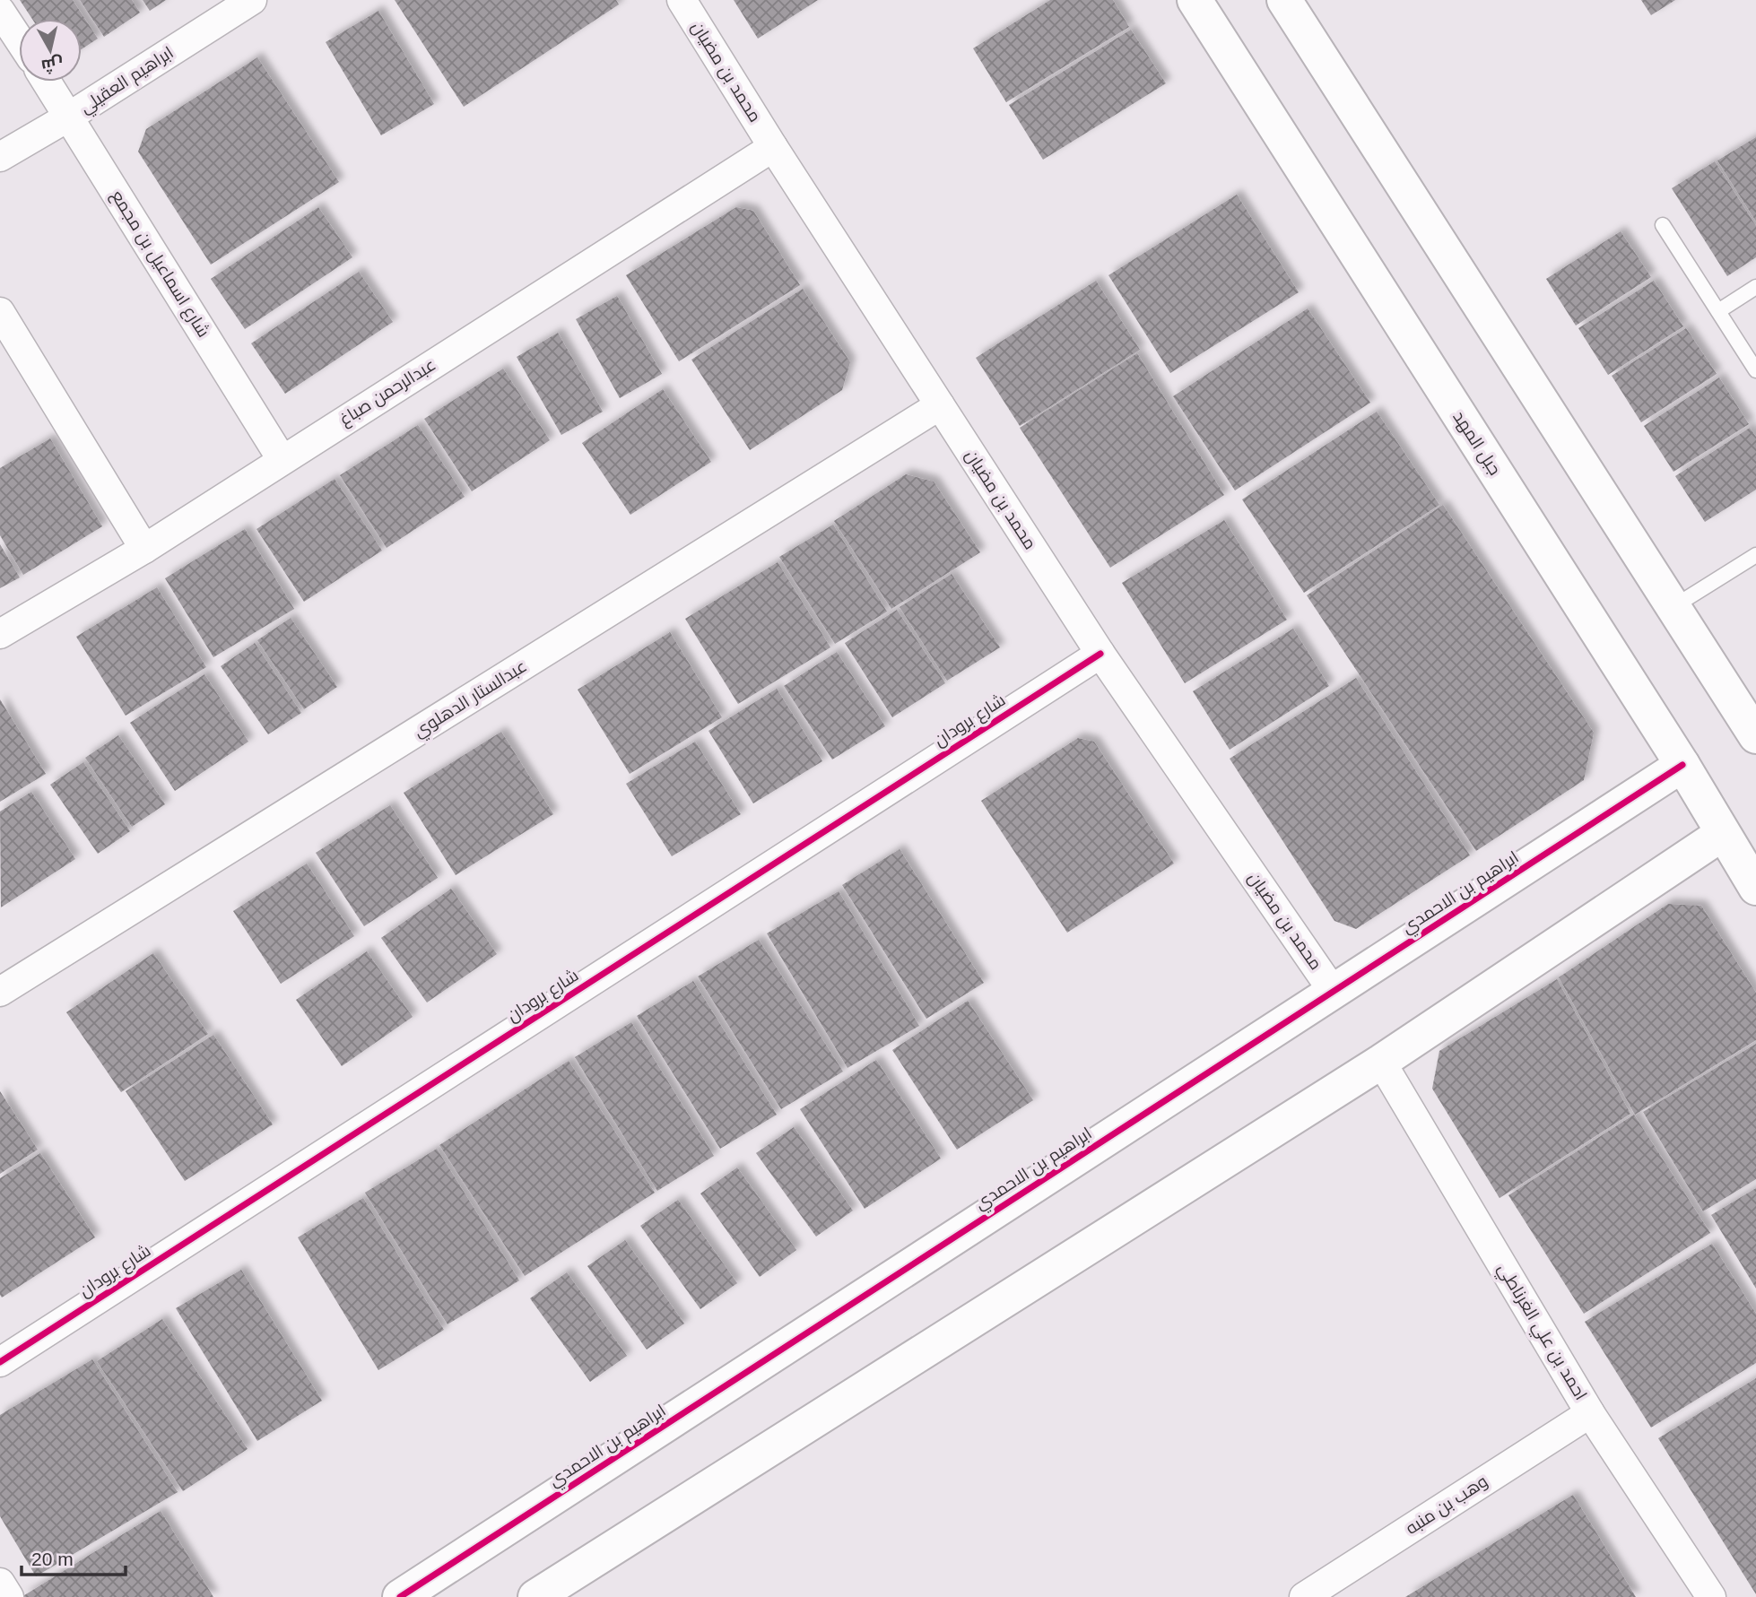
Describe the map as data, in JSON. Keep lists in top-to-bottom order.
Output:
{
  "streets": {
    "street": [
      "محمد بن مضيان",
      "ابراهيم العقيلي",
      "شارع اسماعيل بن مجمع",
      "عبدالرحمن صباغ",
      "جبل المهد",
      "عبدالستار الدهلوي",
      "شارع برودان",
      "ابراهيم بن الاحمدي",
      "احمد بن علي الغرناطي",
      "وهب بن منبه"
    ]
  },
  "crossings": [
    ["محمد بن مضيان", "عبدالرحمن صباغ"],
    ["محمد بن مضيان", "عبدالستار الدهلوي"],
    ["محمد بن مضيان", "شارع برودان"],
    ["محمد بن مضيان", "ابراهيم بن الاحمدي"],
    ["ابراهيم العقيلي", "شارع اسماعيل بن مجمع"],
    ["شارع اسماعيل بن مجمع", "عبدالرحمن صباغ"],
    ["جبل المهد", "ابراهيم بن الاحمدي"],
    ["احمد بن علي الغرناطي", "وهب بن منبه"]
  ],
  "scale_bar": "20 m",
  "north": "bottom"
}
